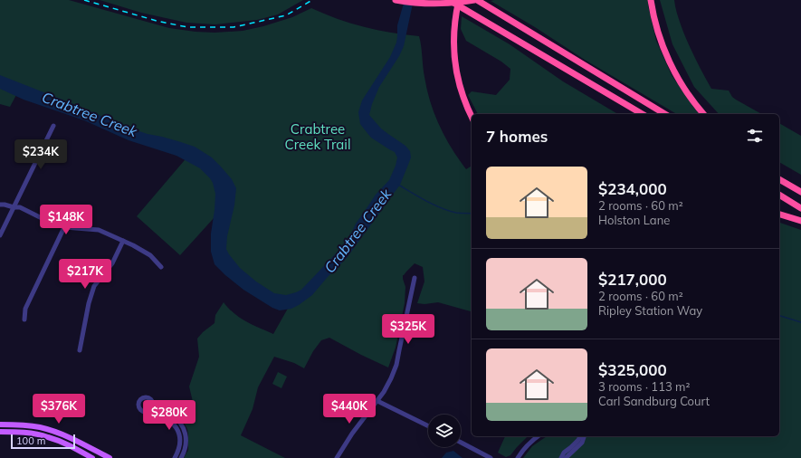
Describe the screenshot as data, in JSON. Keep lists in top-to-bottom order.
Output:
{
  "water": ["Crabtree Creek"],
  "parks": ["Crabtree Creek Trail"],
  "scale_bar": "100 m",
  "page": {
    "heading": "7 homes",
    "price": [
      "$234K",
      "$148K",
      "$217K",
      "$325K",
      "$376K",
      "$440K",
      "$280K"
    ],
    "list": [
      {
        "name": "$234,000",
        "note": "2 rooms · 60 m² · Holston Lane"
      },
      {
        "name": "$217,000",
        "note": "2 rooms · 60 m² · Ripley Station Way"
      },
      {
        "name": "$325,000",
        "note": "3 rooms · 113 m² · Carl Sandburg Court"
      }
    ],
    "scale": "100 m"
  }
}
